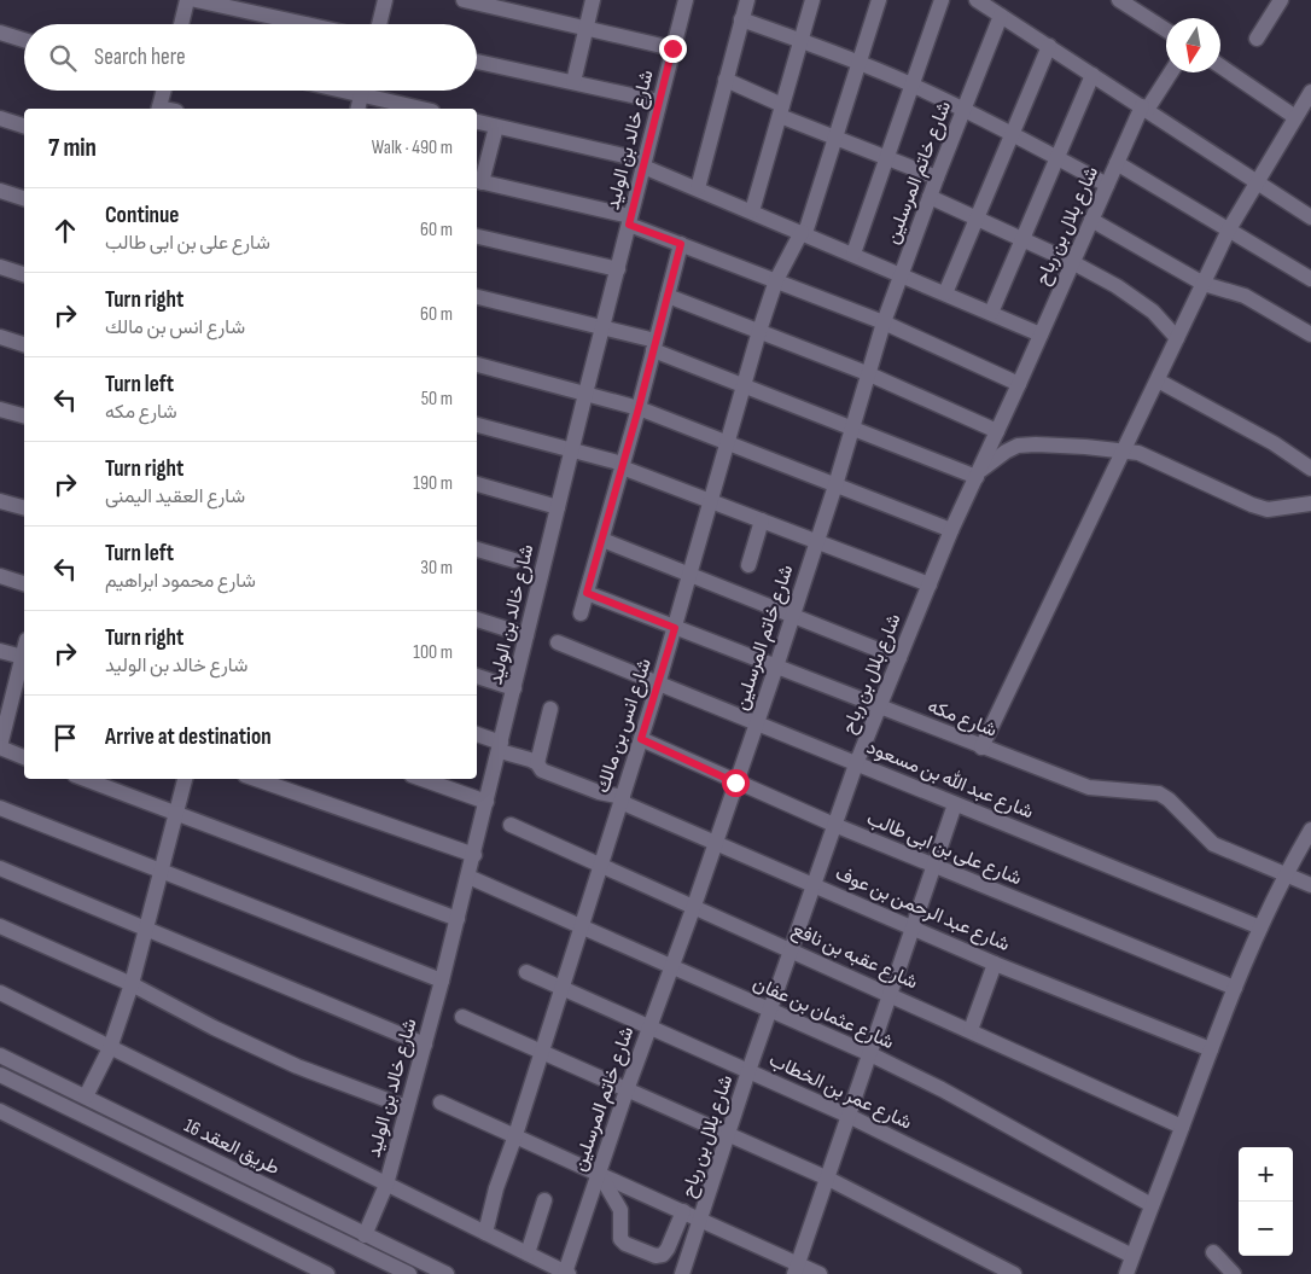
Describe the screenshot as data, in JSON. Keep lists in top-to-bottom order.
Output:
{
  "streets": {
    "street": [
      "شارع خالد بن الوليد",
      "شارع خاتم المرسلين",
      "شارع بلال بن رباح",
      "شارع مكه",
      "شارع انس بن مالك",
      "شارع عبد الله بن مسعود",
      "شارع على بن ابى طالب",
      "شارع عبد الرحمن بن عوف",
      "شارع عقبه بن نافع",
      "شارع عثمان بن عفان",
      "شارع عمر بن الخطاب",
      "طريق العقد 16"
    ]
  },
  "crossings": [
    ["شارع خالد بن الوليد", "شارع عبد الرحمن بن عوف"],
    ["شارع خالد بن الوليد", "شارع عثمان بن عفان"],
    ["شارع خالد بن الوليد", "طريق العقد 16"],
    ["شارع خاتم المرسلين", "شارع مكه"],
    ["شارع خاتم المرسلين", "شارع عبد الله بن مسعود"],
    ["شارع خاتم المرسلين", "شارع على بن ابى طالب"],
    ["شارع خاتم المرسلين", "شارع عبد الرحمن بن عوف"],
    ["شارع خاتم المرسلين", "شارع عقبه بن نافع"],
    ["شارع خاتم المرسلين", "شارع عثمان بن عفان"],
    ["شارع خاتم المرسلين", "شارع عمر بن الخطاب"],
    ["شارع بلال بن رباح", "شارع مكه"],
    ["شارع بلال بن رباح", "شارع عبد الله بن مسعود"],
    ["شارع بلال بن رباح", "شارع على بن ابى طالب"],
    ["شارع بلال بن رباح", "شارع عبد الرحمن بن عوف"],
    ["شارع بلال بن رباح", "شارع عقبه بن نافع"],
    ["شارع بلال بن رباح", "شارع عثمان بن عفان"],
    ["شارع بلال بن رباح", "شارع عمر بن الخطاب"],
    ["شارع مكه", "شارع انس بن مالك"],
    ["شارع انس بن مالك", "شارع عبد الله بن مسعود"],
    ["شارع انس بن مالك", "شارع على بن ابى طالب"],
    ["شارع انس بن مالك", "شارع عبد الرحمن بن عوف"],
    ["شارع انس بن مالك", "شارع عقبه بن نافع"],
    ["شارع انس بن مالك", "شارع عثمان بن عفان"],
    ["شارع انس بن مالك", "شارع عمر بن الخطاب"]
  ],
  "north": "bottom",
  "page": {
    "search": "Search here",
    "heading": ["7 min", "Walk · 490 m"],
    "list": [
      ["Continue", "شارع على بن ابى طالب", "60 m"],
      ["Turn right", "شارع انس بن مالك", "60 m"],
      ["Turn left", "شارع مكه", "50 m"],
      ["Turn right", "شارع العقيد اليمنى", "190 m"],
      ["Turn left", "شارع محمود ابراهيم", "30 m"],
      ["Turn right", "شارع خالد بن الوليد", "100 m"],
      "Arrive at destination"
    ],
    "map_buttons": ["+", "−"]
  }
}
